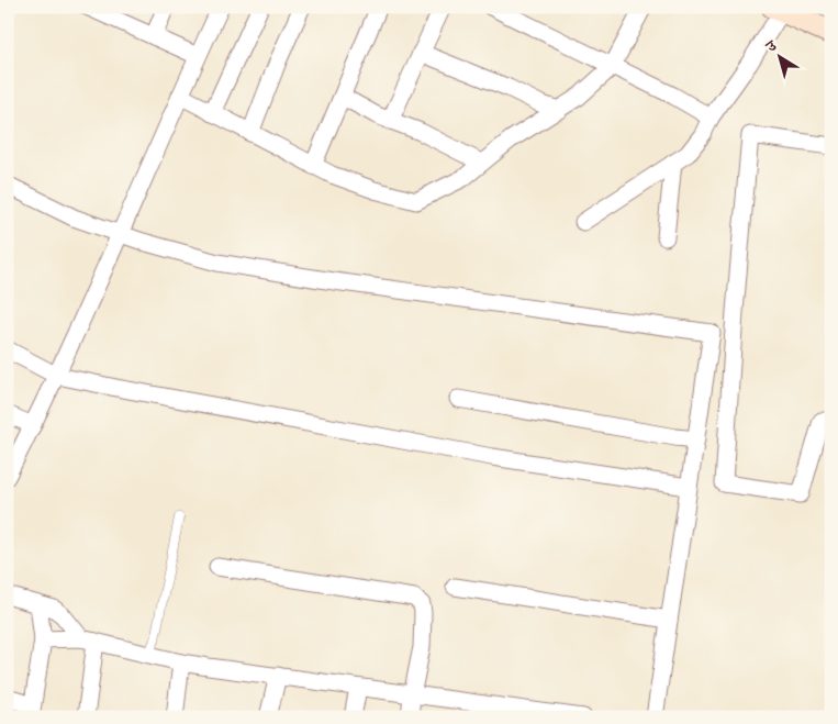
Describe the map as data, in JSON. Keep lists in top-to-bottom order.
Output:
{
  "north": "top left"
}
